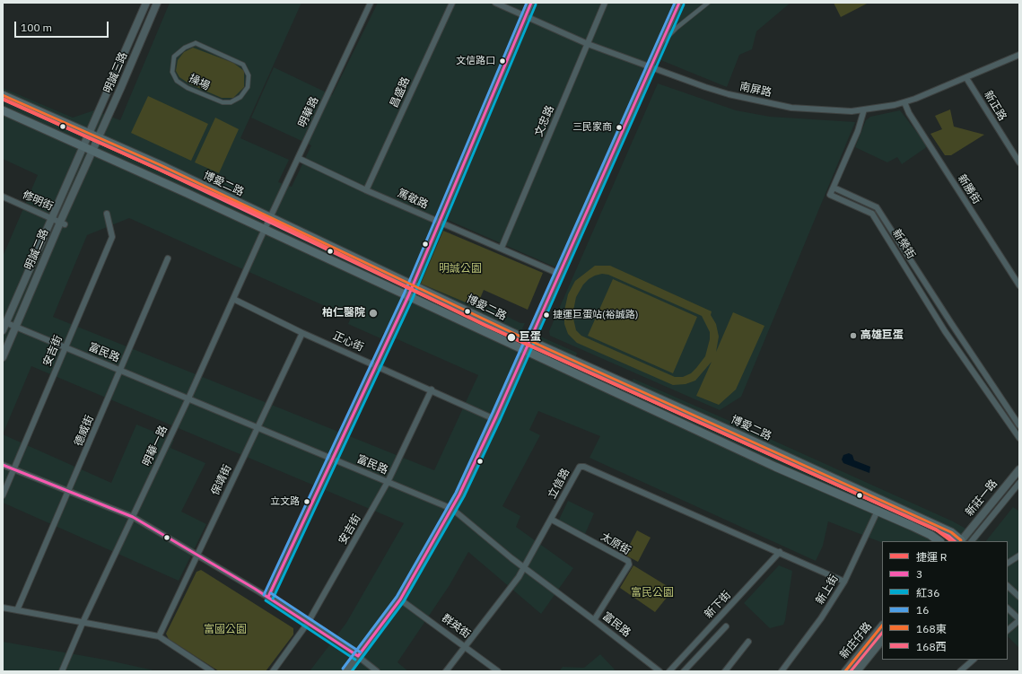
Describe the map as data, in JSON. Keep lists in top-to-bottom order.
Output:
{
  "streets": {
    "main road": ["博愛二路"],
    "street": [
      "明誠三路",
      "操場",
      "南屏路",
      "昌盛路",
      "新正路",
      "明華路",
      "文忠路",
      "新勝街",
      "篤敬路",
      "修明街",
      "新榮街",
      "明誠二路",
      "正心街",
      "安吉街",
      "富民路",
      "德威街",
      "明華一路",
      "保靖街",
      "立信路",
      "新莊一路",
      "太原街",
      "新上街",
      "新下街",
      "群英街",
      "新庄仔路"
    ]
  },
  "crossings": [
    ["明誠三路", "博愛二路"],
    ["明誠三路", "明誠二路"],
    ["南屏路", "新正路"],
    ["南屏路", "文忠路"],
    ["南屏路", "新勝街"],
    ["南屏路", "新榮街"],
    ["昌盛路", "篤敬路"],
    ["明華路", "博愛二路"],
    ["明華路", "篤敬路"],
    ["明華路", "明華一路"],
    ["文忠路", "篤敬路"],
    ["博愛二路", "明誠二路"],
    ["博愛二路", "明華一路"],
    ["博愛二路", "新上街"],
    ["修明街", "明誠二路"],
    ["明誠二路", "富民路"],
    ["正心街", "安吉街"],
    ["正心街", "明華一路"],
    ["正心街", "保靖街"],
    ["安吉街", "富民路"],
    ["富民路", "德威街"],
    ["富民路", "明華一路"],
    ["富民路", "保靖街"],
    ["富民路", "立信路"],
    ["富民路", "太原街"],
    ["立信路", "太原街"],
    ["立信路", "新下街"],
    ["立信路", "群英街"]
  ],
  "parks": ["明誠公園", "富民公園", "富國公園"],
  "places": [
    "文信路口",
    "三民家商",
    "柏仁醫院",
    "捷運巨蛋站(裕誠路)",
    "高雄巨蛋",
    "巨蛋",
    "立文路"
  ],
  "lines": [
    "transit line 3",
    "transit line 16",
    "transit line 紅36",
    "transit line 168東",
    "metro line R",
    "transit line 168西"
  ],
  "legend": [
    "捷運 R",
    "3",
    "紅36",
    "16",
    "168東",
    "168西"
  ],
  "scale_bar": "100 m"
}
